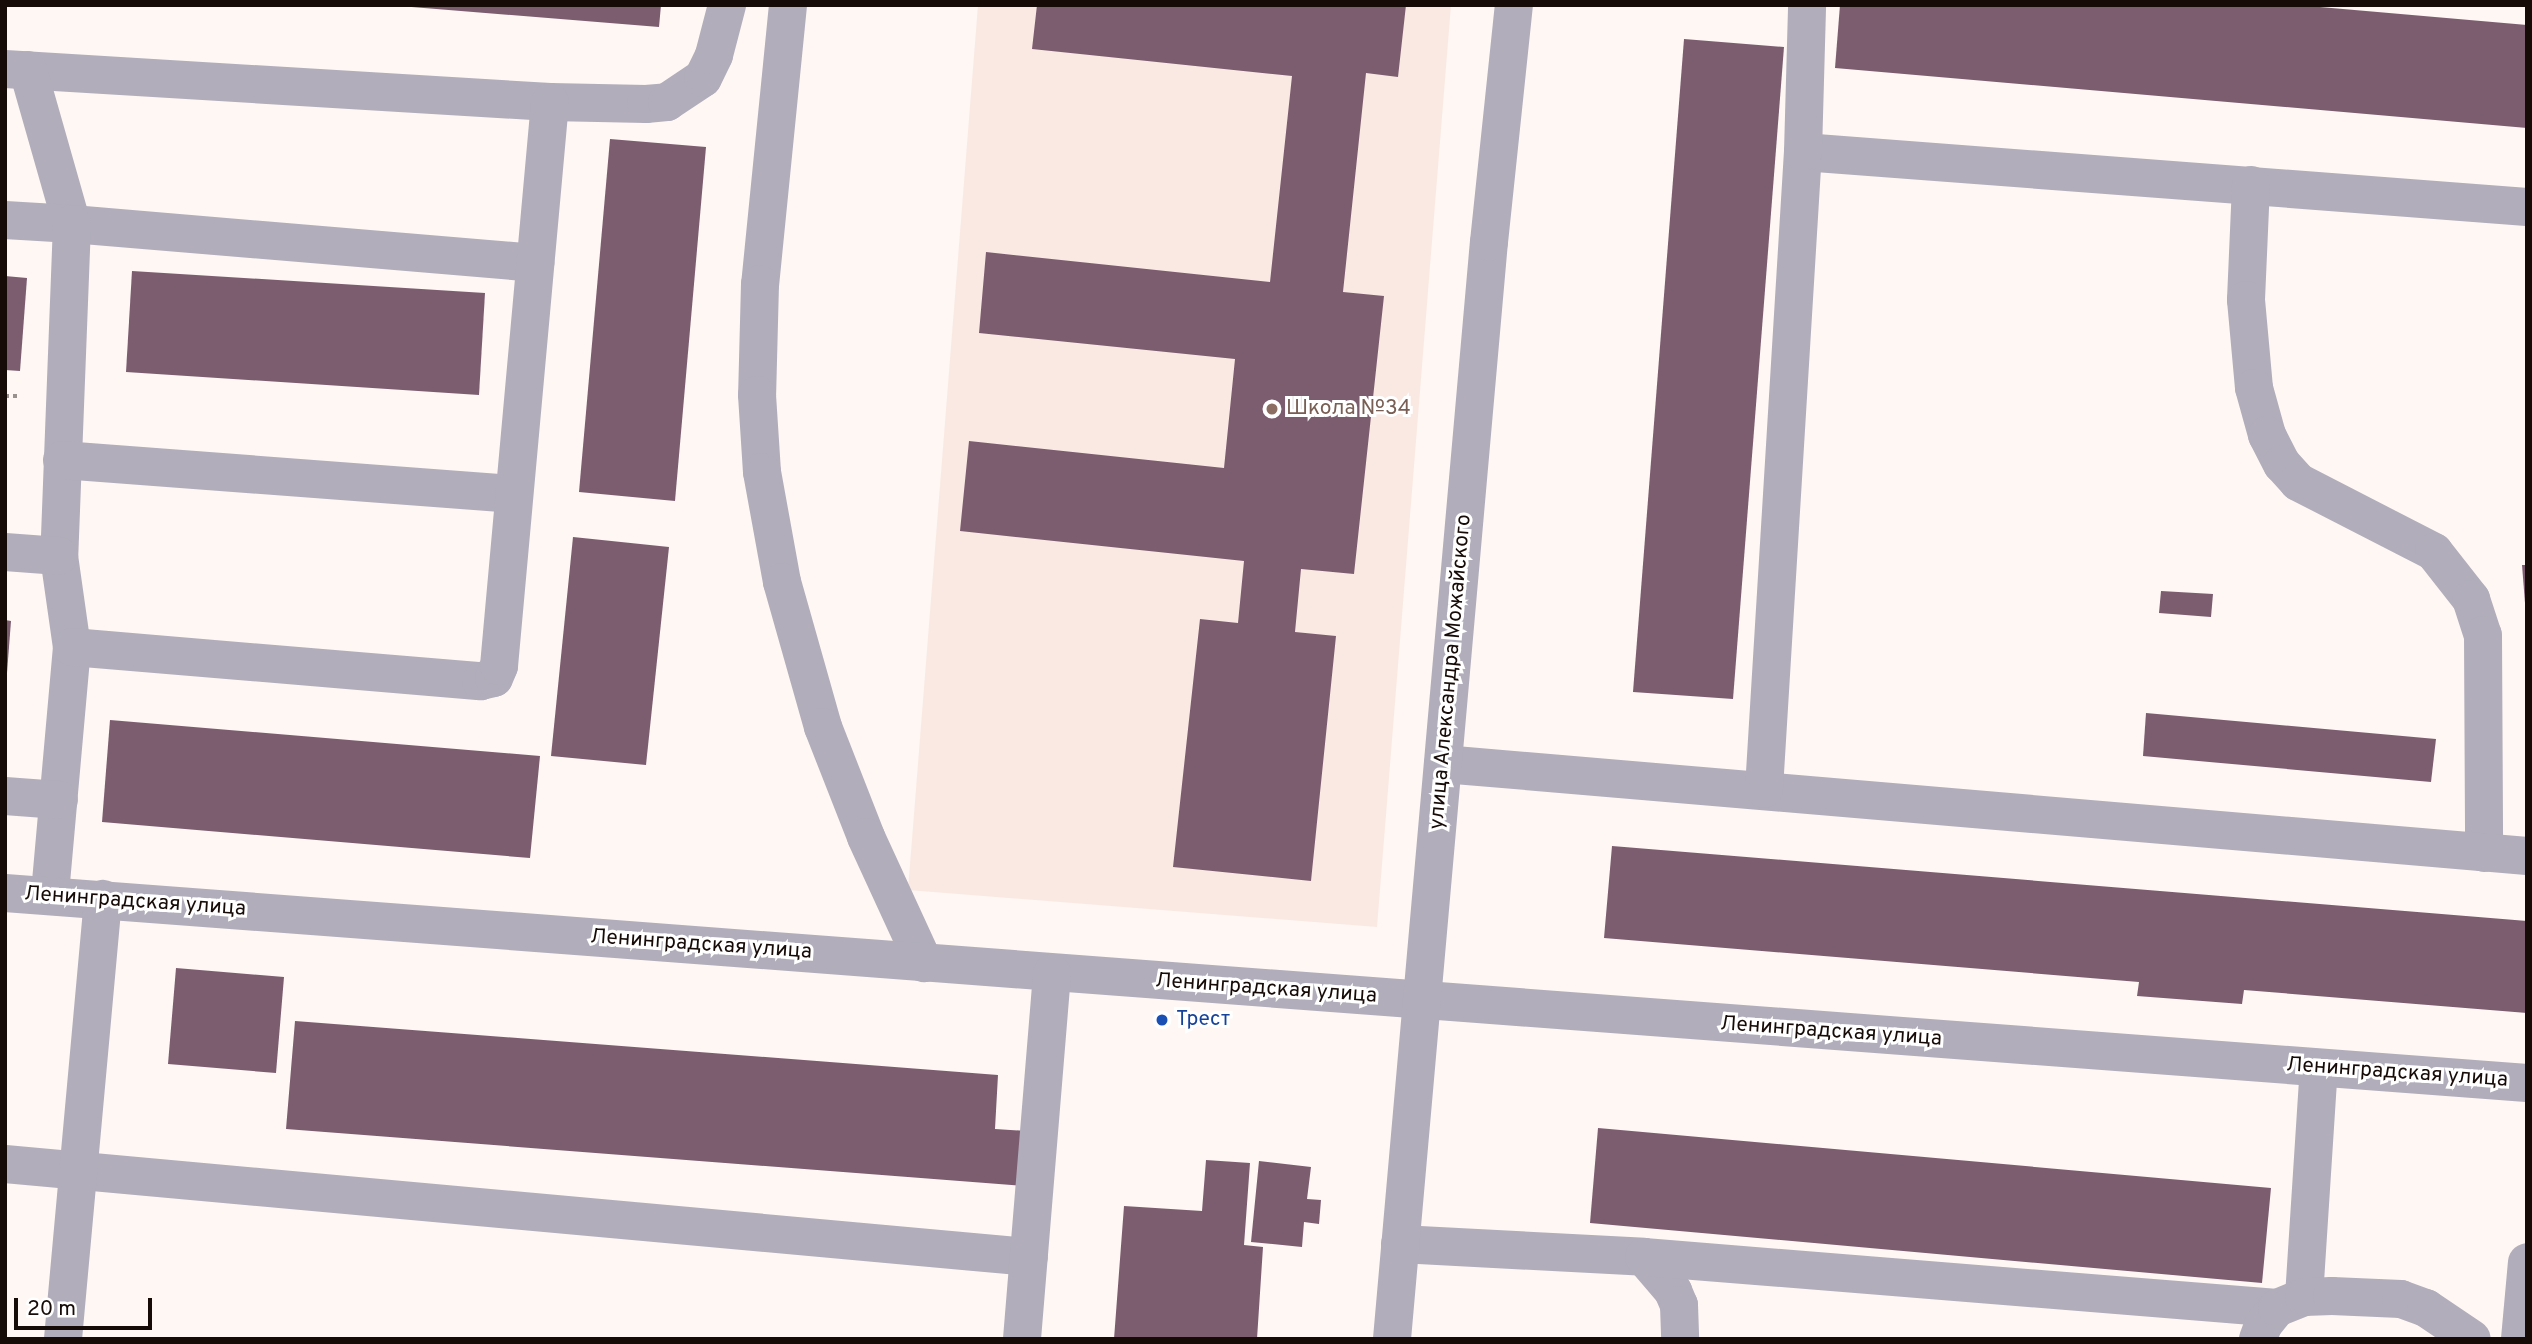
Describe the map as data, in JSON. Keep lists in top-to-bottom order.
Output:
{
  "streets": {
    "street": ["улица Александра Можайского", "Ленинградская улица"]
  },
  "crossings": [
    ["улица Александра Можайского", "Ленинградская улица"]
  ],
  "places": ["Школа №34", "Трест"],
  "scale_bar": "20 m"
}
